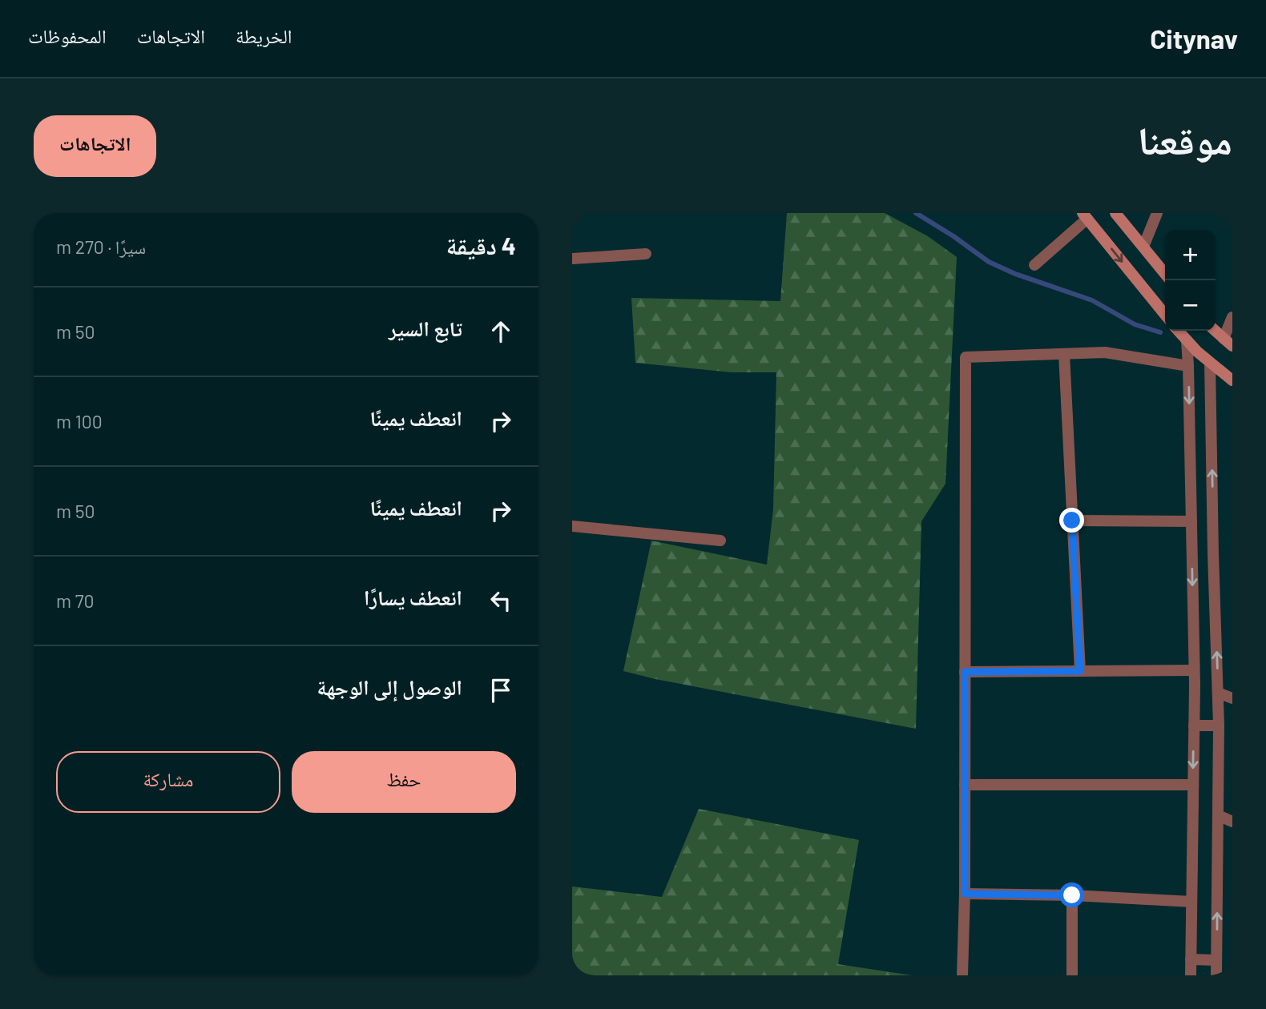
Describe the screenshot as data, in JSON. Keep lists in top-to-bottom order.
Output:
{
  "page": {
    "header": "Citynav",
    "nav": ["الخريطة", "الاتجاهات", "المحفوظات"],
    "title": "موقعنا",
    "buttons": [
      "الاتجاهات",
      ["حفظ", "مشاركة"]
    ],
    "heading": ["4 دقيقة", "سيرًا · 270 m"],
    "map_buttons": ["+", "−"],
    "list": [
      ["تابع السير", "50 m"],
      ["انعطف يمينًا", "100 m"],
      ["انعطف يمينًا", "50 m"],
      ["انعطف يسارًا", "70 m"],
      "الوصول إلى الوجهة"
    ]
  }
}
